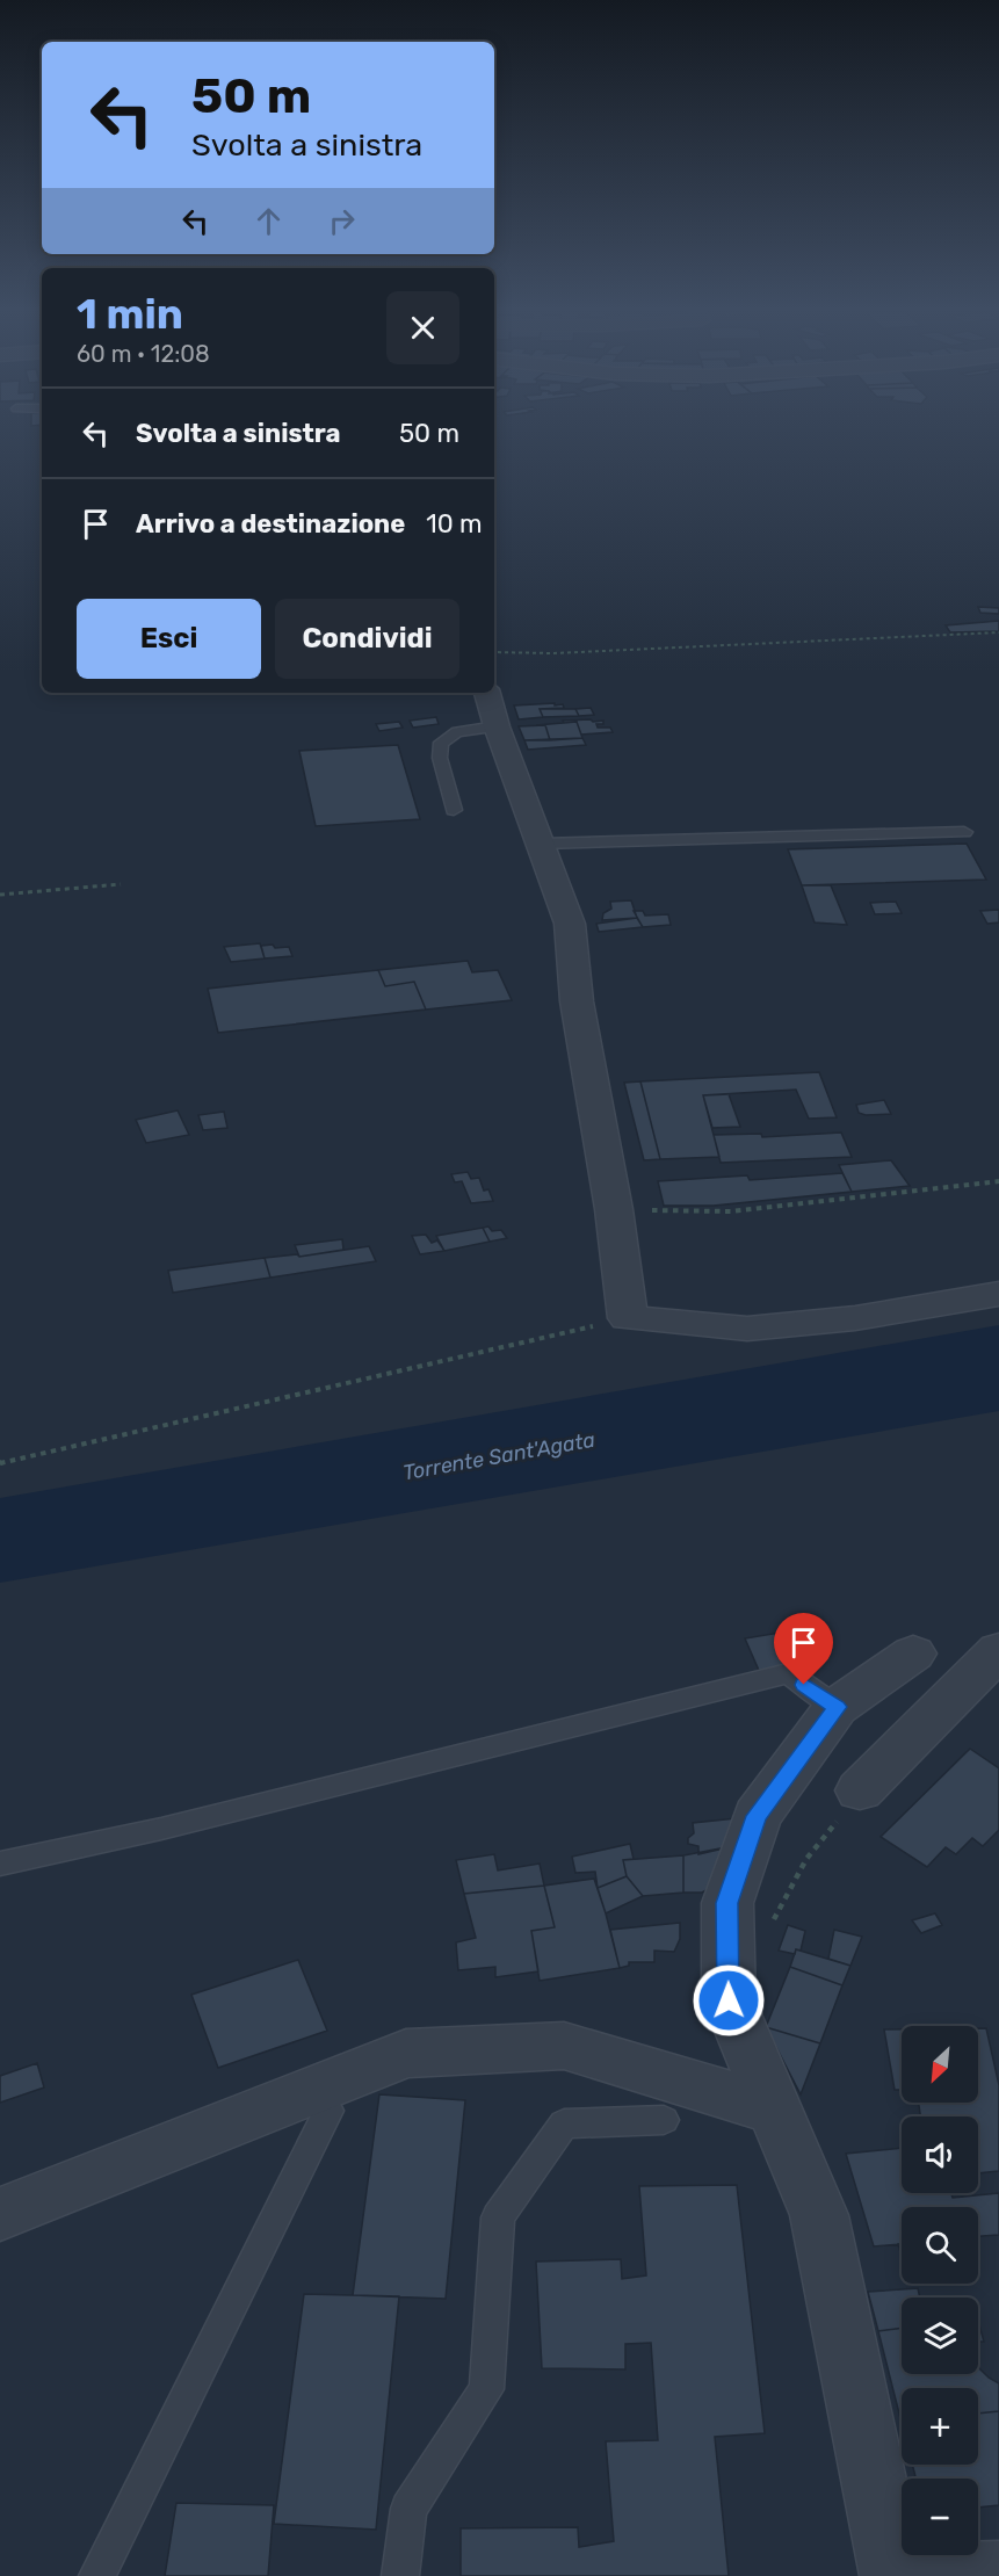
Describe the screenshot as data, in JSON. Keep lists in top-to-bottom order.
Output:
{
  "water": ["Torrente Sant'Agata"],
  "north": "bottom left",
  "page": {
    "turn": ["50 m", "Svolta a sinistra"],
    "heading": ["1 min", "60 m · 12:08"],
    "list": [
      {
        "name": "Svolta a sinistra",
        "value": "50 m"
      },
      {
        "name": "Arrivo a destinazione",
        "value": "10 m"
      }
    ],
    "buttons": ["Esci", "Condividi"],
    "map_buttons": ["+", "−"]
  }
}
